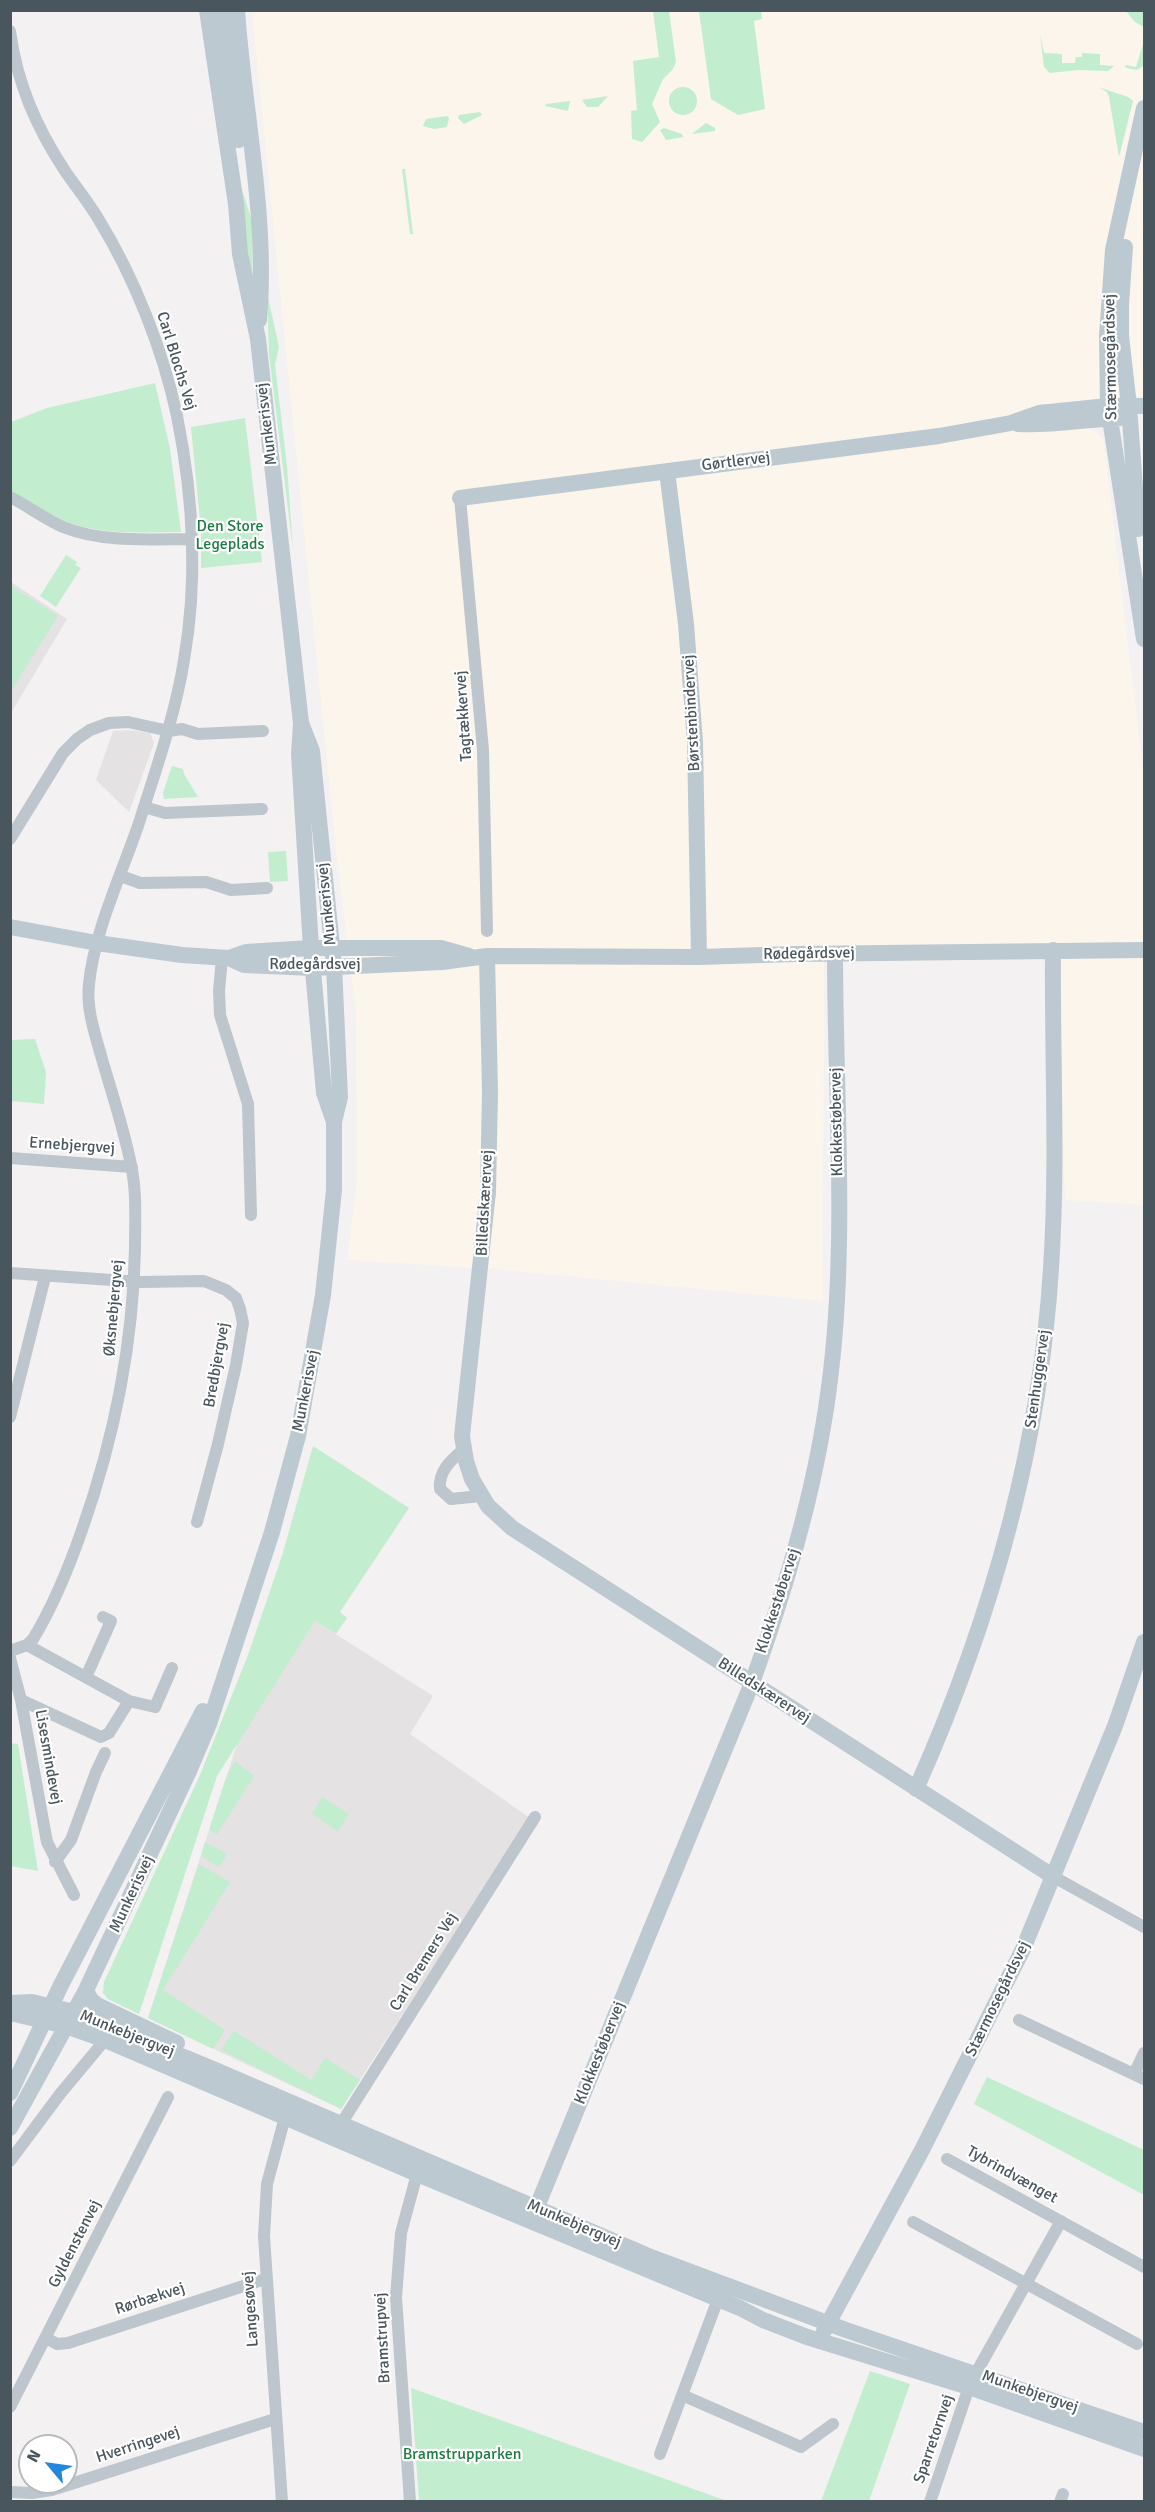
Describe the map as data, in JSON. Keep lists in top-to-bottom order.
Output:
{
  "streets": {
    "street": [
      "Stærmosegårdsvej",
      "Carl Blochs Vej",
      "Munkerisvej",
      "Gørtlervej",
      "Børstenbindervej",
      "Tagtækkervej",
      "Rødegårdsvej",
      "Klokkestøbervej",
      "Ernebjergvej",
      "Billedskærervej",
      "Øksnebjergvej",
      "Bredbjergvej",
      "Stenhuggervej",
      "Lisesmindevej",
      "Carl Bremers Vej",
      "Munkebjergvej",
      "Tybrindvænget",
      "Gyldenstenvej",
      "Rørbækvej",
      "Langesøvej",
      "Bramstrupvej",
      "Sparretornvej",
      "Hverringevej"
    ]
  },
  "crossings": [
    ["Stærmosegårdsvej", "Gørtlervej"],
    ["Stærmosegårdsvej", "Billedskærervej"],
    ["Stærmosegårdsvej", "Munkebjergvej"],
    ["Carl Blochs Vej", "Rødegårdsvej"],
    ["Carl Blochs Vej", "Øksnebjergvej"],
    ["Munkerisvej", "Rødegårdsvej"],
    ["Munkerisvej", "Munkebjergvej"],
    ["Gørtlervej", "Børstenbindervej"],
    ["Gørtlervej", "Tagtækkervej"],
    ["Børstenbindervej", "Rødegårdsvej"],
    ["Rødegårdsvej", "Klokkestøbervej"],
    ["Rødegårdsvej", "Billedskærervej"],
    ["Rødegårdsvej", "Øksnebjergvej"],
    ["Rødegårdsvej", "Stenhuggervej"],
    ["Klokkestøbervej", "Billedskærervej"],
    ["Klokkestøbervej", "Munkebjergvej"],
    ["Ernebjergvej", "Øksnebjergvej"],
    ["Billedskærervej", "Stenhuggervej"],
    ["Øksnebjergvej", "Bredbjergvej"],
    ["Carl Bremers Vej", "Munkebjergvej"],
    ["Munkebjergvej", "Tybrindvænget"],
    ["Munkebjergvej", "Langesøvej"],
    ["Munkebjergvej", "Bramstrupvej"],
    ["Munkebjergvej", "Sparretornvej"],
    ["Tybrindvænget", "Sparretornvej"],
    ["Gyldenstenvej", "Rørbækvej"],
    ["Rørbækvej", "Langesøvej"],
    ["Langesøvej", "Hverringevej"]
  ],
  "parks": ["Den Store Legeplads", "Bramstrupparken"],
  "north": "top left"
}
